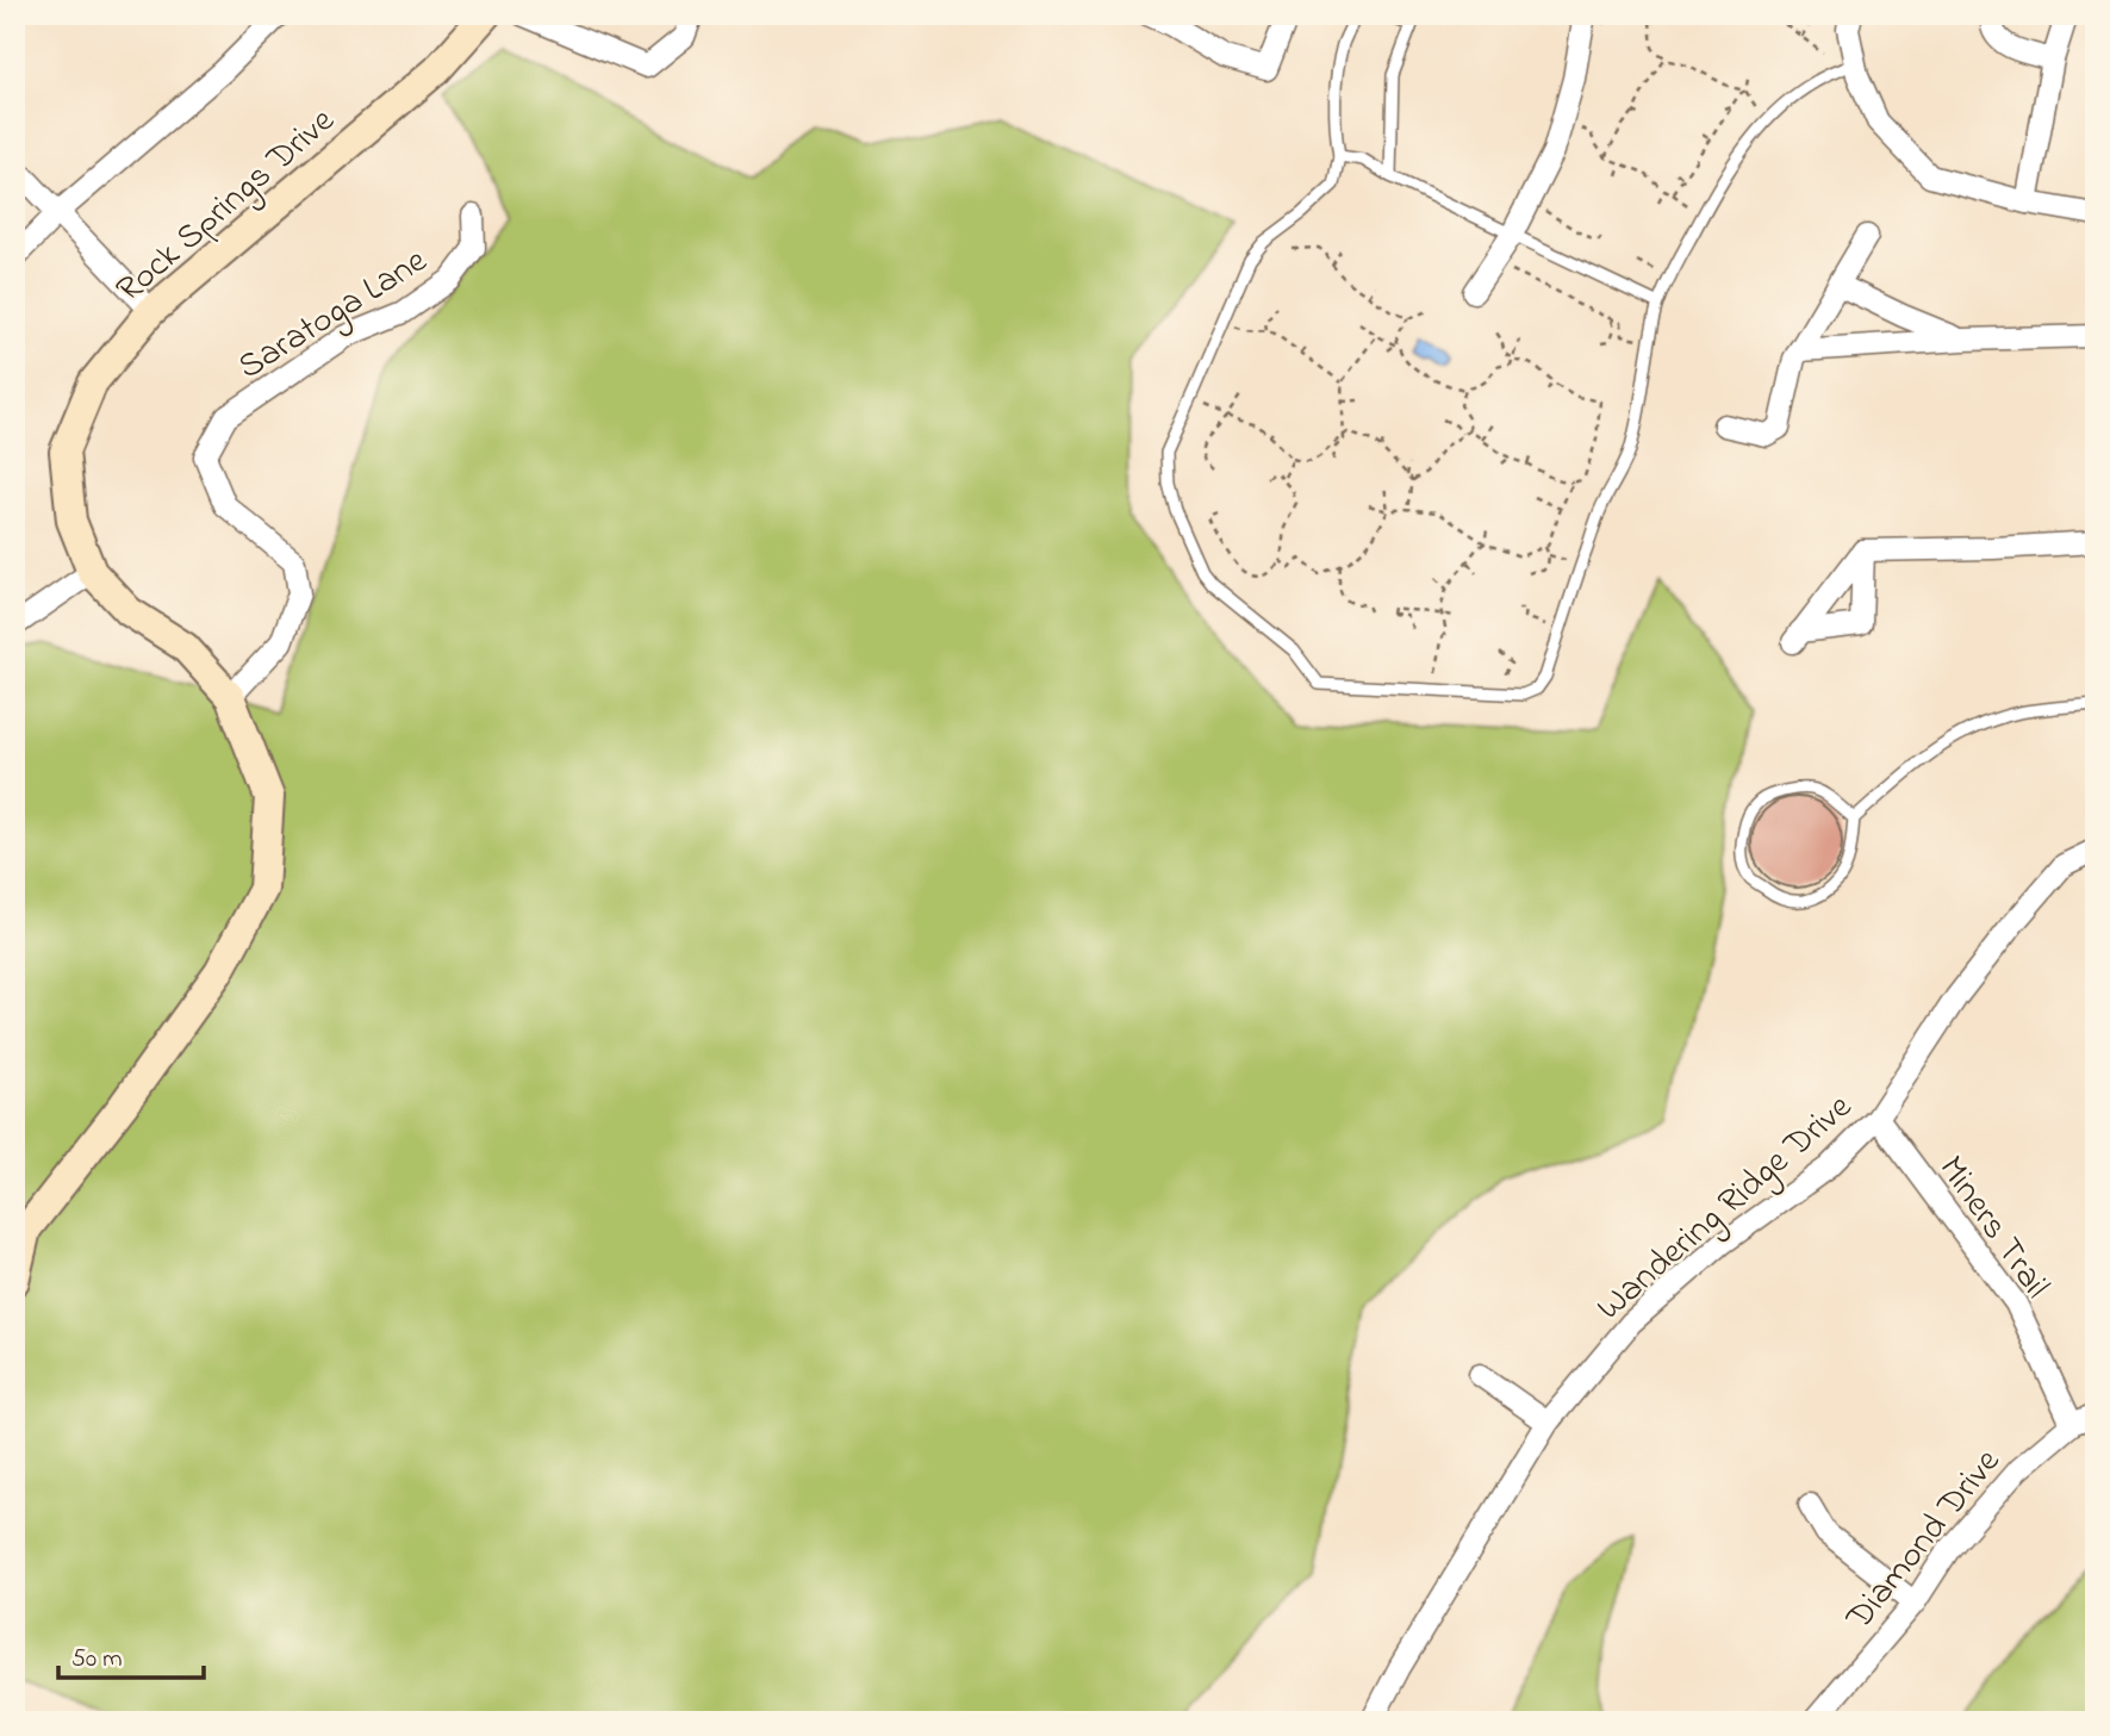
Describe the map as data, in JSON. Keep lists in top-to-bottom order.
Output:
{
  "streets": {
    "street": [
      "Rock Springs Drive",
      "Saratoga Lane",
      "Wandering Ridge Drive",
      "Miners Trail",
      "Diamond Drive"
    ]
  },
  "crossings": [
    ["Rock Springs Drive", "Saratoga Lane"],
    ["Wandering Ridge Drive", "Miners Trail"],
    ["Miners Trail", "Diamond Drive"]
  ],
  "scale_bar": "50 m"
}
